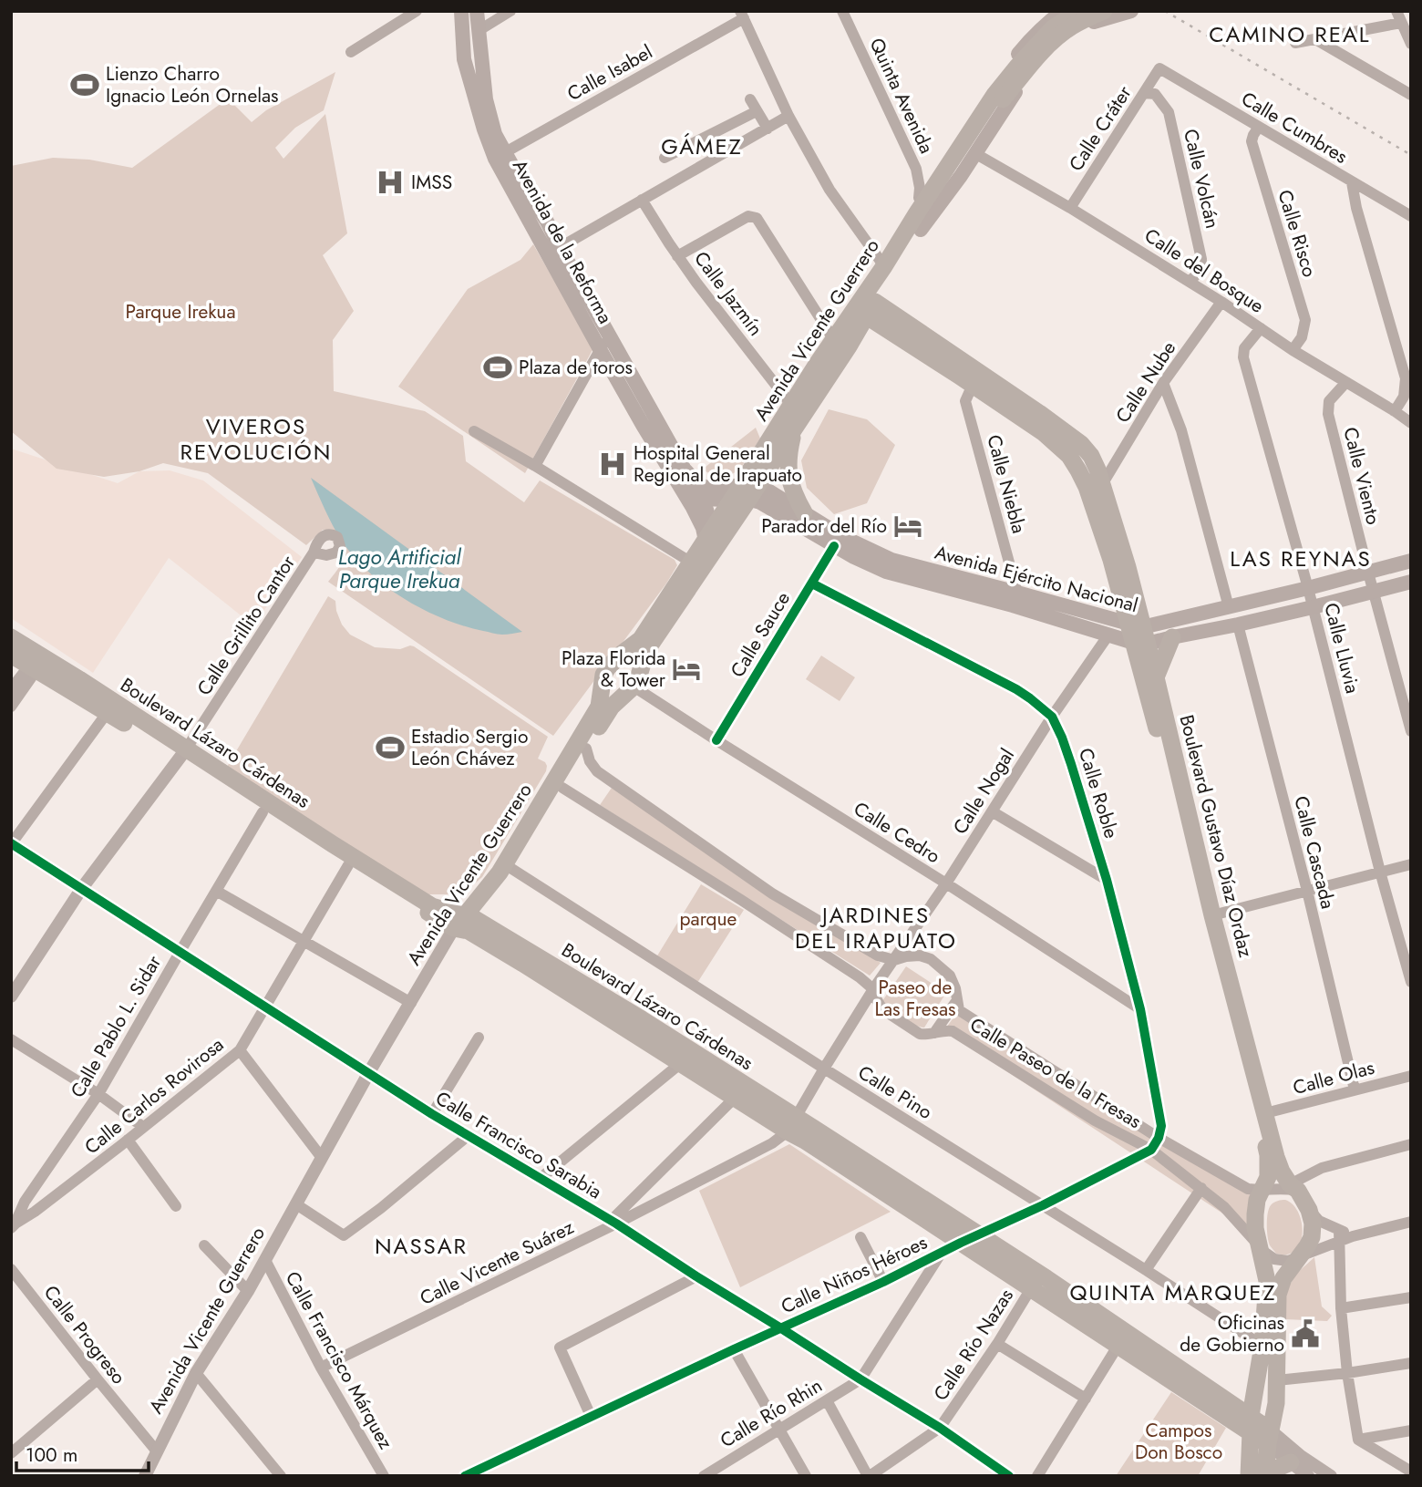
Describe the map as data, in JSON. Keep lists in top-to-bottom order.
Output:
{
  "streets": {
    "main road": [
      "Avenida de la Reforma",
      "Avenida Vicente Guerrero",
      "Avenida Ejército Nacional",
      "Boulevard Lázaro Cárdenas",
      "Boulevard Gustavo Díaz Ordaz"
    ],
    "street": [
      "Calle Isabel",
      "Quinta Avenida",
      "Calle Cumbres",
      "Calle Cráter",
      "Calle Volcán",
      "Calle Risco",
      "Calle del Bosque",
      "Calle Jazmín",
      "Calle Nube",
      "Calle Viento",
      "Calle Niebla",
      "Calle Grillito Cantor",
      "Calle Sauce",
      "Calle Lluvia",
      "Calle Nogal",
      "Calle Roble",
      "Calle Cedro",
      "Calle Cascada",
      "Calle Pablo L. Sidar",
      "Calle Paseo de la Fresas",
      "Calle Olas",
      "Calle Pino",
      "Calle Carlos Rovirosa",
      "Calle Francisco Sarabia",
      "Calle Vicente Suárez",
      "Calle Niños Héroes",
      "Calle Progreso",
      "Calle Río Nazas",
      "Calle Francisco Márquez",
      "Calle Río Rhin"
    ]
  },
  "crossings": [
    ["Calle Isabel", "Avenida de la Reforma"],
    ["Quinta Avenida", "Avenida Vicente Guerrero"],
    ["Calle Cumbres", "Calle Cráter"],
    ["Calle Cumbres", "Calle Risco"],
    ["Calle Cráter", "Calle Volcán"],
    ["Calle Cráter", "Calle del Bosque"],
    ["Calle Volcán", "Calle del Bosque"],
    ["Calle Risco", "Calle del Bosque"],
    ["Avenida de la Reforma", "Avenida Vicente Guerrero"],
    ["Avenida de la Reforma", "Avenida Ejército Nacional"],
    ["Calle del Bosque", "Calle Nube"],
    ["Calle del Bosque", "Calle Viento"],
    ["Calle del Bosque", "Calle Lluvia"],
    ["Calle Jazmín", "Avenida Vicente Guerrero"],
    ["Avenida Vicente Guerrero", "Avenida Ejército Nacional"],
    ["Avenida Vicente Guerrero", "Boulevard Lázaro Cárdenas"],
    ["Avenida Vicente Guerrero", "Calle Cedro"],
    ["Avenida Vicente Guerrero", "Boulevard Gustavo Díaz Ordaz"],
    ["Avenida Vicente Guerrero", "Calle Paseo de la Fresas"],
    ["Avenida Vicente Guerrero", "Calle Pino"],
    ["Avenida Vicente Guerrero", "Calle Francisco Sarabia"],
    ["Avenida Vicente Guerrero", "Calle Progreso"],
    ["Avenida Vicente Guerrero", "Calle Francisco Márquez"],
    ["Calle Nube", "Boulevard Gustavo Díaz Ordaz"],
    ["Calle Viento", "Avenida Ejército Nacional"],
    ["Calle Niebla", "Avenida Ejército Nacional"],
    ["Calle Niebla", "Boulevard Gustavo Díaz Ordaz"],
    ["Avenida Ejército Nacional", "Calle Sauce"],
    ["Avenida Ejército Nacional", "Calle Lluvia"],
    ["Avenida Ejército Nacional", "Calle Nogal"],
    ["Avenida Ejército Nacional", "Boulevard Gustavo Díaz Ordaz"],
    ["Calle Grillito Cantor", "Boulevard Lázaro Cárdenas"],
    ["Calle Sauce", "Calle Roble"],
    ["Calle Sauce", "Calle Cedro"],
    ["Boulevard Lázaro Cárdenas", "Calle Nogal"],
    ["Boulevard Lázaro Cárdenas", "Boulevard Gustavo Díaz Ordaz"],
    ["Boulevard Lázaro Cárdenas", "Calle Pablo L. Sidar"],
    ["Boulevard Lázaro Cárdenas", "Calle Carlos Rovirosa"],
    ["Boulevard Lázaro Cárdenas", "Calle Vicente Suárez"],
    ["Boulevard Lázaro Cárdenas", "Calle Niños Héroes"],
    ["Boulevard Lázaro Cárdenas", "Calle Río Nazas"],
    ["Calle Nogal", "Calle Roble"],
    ["Calle Nogal", "Calle Cedro"],
    ["Calle Nogal", "Calle Paseo de la Fresas"],
    ["Calle Nogal", "Calle Pino"],
    ["Calle Nogal", "Calle Vicente Suárez"],
    ["Calle Roble", "Calle Cedro"],
    ["Calle Roble", "Calle Paseo de la Fresas"],
    ["Boulevard Gustavo Díaz Ordaz", "Calle Paseo de la Fresas"],
    ["Boulevard Gustavo Díaz Ordaz", "Calle Olas"],
    ["Boulevard Gustavo Díaz Ordaz", "Calle Pino"],
    ["Calle Cascada", "Calle Olas"],
    ["Calle Pablo L. Sidar", "Calle Carlos Rovirosa"],
    ["Calle Pablo L. Sidar", "Calle Francisco Sarabia"],
    ["Calle Paseo de la Fresas", "Calle Niños Héroes"],
    ["Calle Pino", "Calle Niños Héroes"],
    ["Calle Carlos Rovirosa", "Calle Francisco Sarabia"],
    ["Calle Francisco Sarabia", "Calle Vicente Suárez"],
    ["Calle Francisco Sarabia", "Calle Niños Héroes"],
    ["Calle Francisco Sarabia", "Calle Río Nazas"],
    ["Calle Francisco Sarabia", "Calle Río Rhin"],
    ["Calle Vicente Suárez", "Calle Francisco Márquez"],
    ["Calle Niños Héroes", "Calle Río Rhin"]
  ],
  "districts": [
    "CAMINO REAL",
    "GÁMEZ",
    "VIVEROS REVOLUCIÓN",
    "LAS REYNAS",
    "JARDINES DEL IRAPUATO",
    "NASSAR",
    "QUINTA MARQUEZ"
  ],
  "water": ["Lago Artificial Parque Irekua"],
  "parks": [
    "Parque Irekua",
    "parque",
    "Paseo de Las Fresas",
    "Campos Don Bosco"
  ],
  "places": {
    "sports": ["Lienzo Charro Ignacio León Ornelas", "Plaza de toros", "Estadio Sergio León Chávez"],
    "hospital": ["IMSS", "Hospital General Regional de Irapuato"],
    "hotel": ["Parador del Río", "Plaza Florida & Tower"],
    "public building": ["Oficinas de Gobierno"]
  },
  "scale_bar": "100 m"
}
